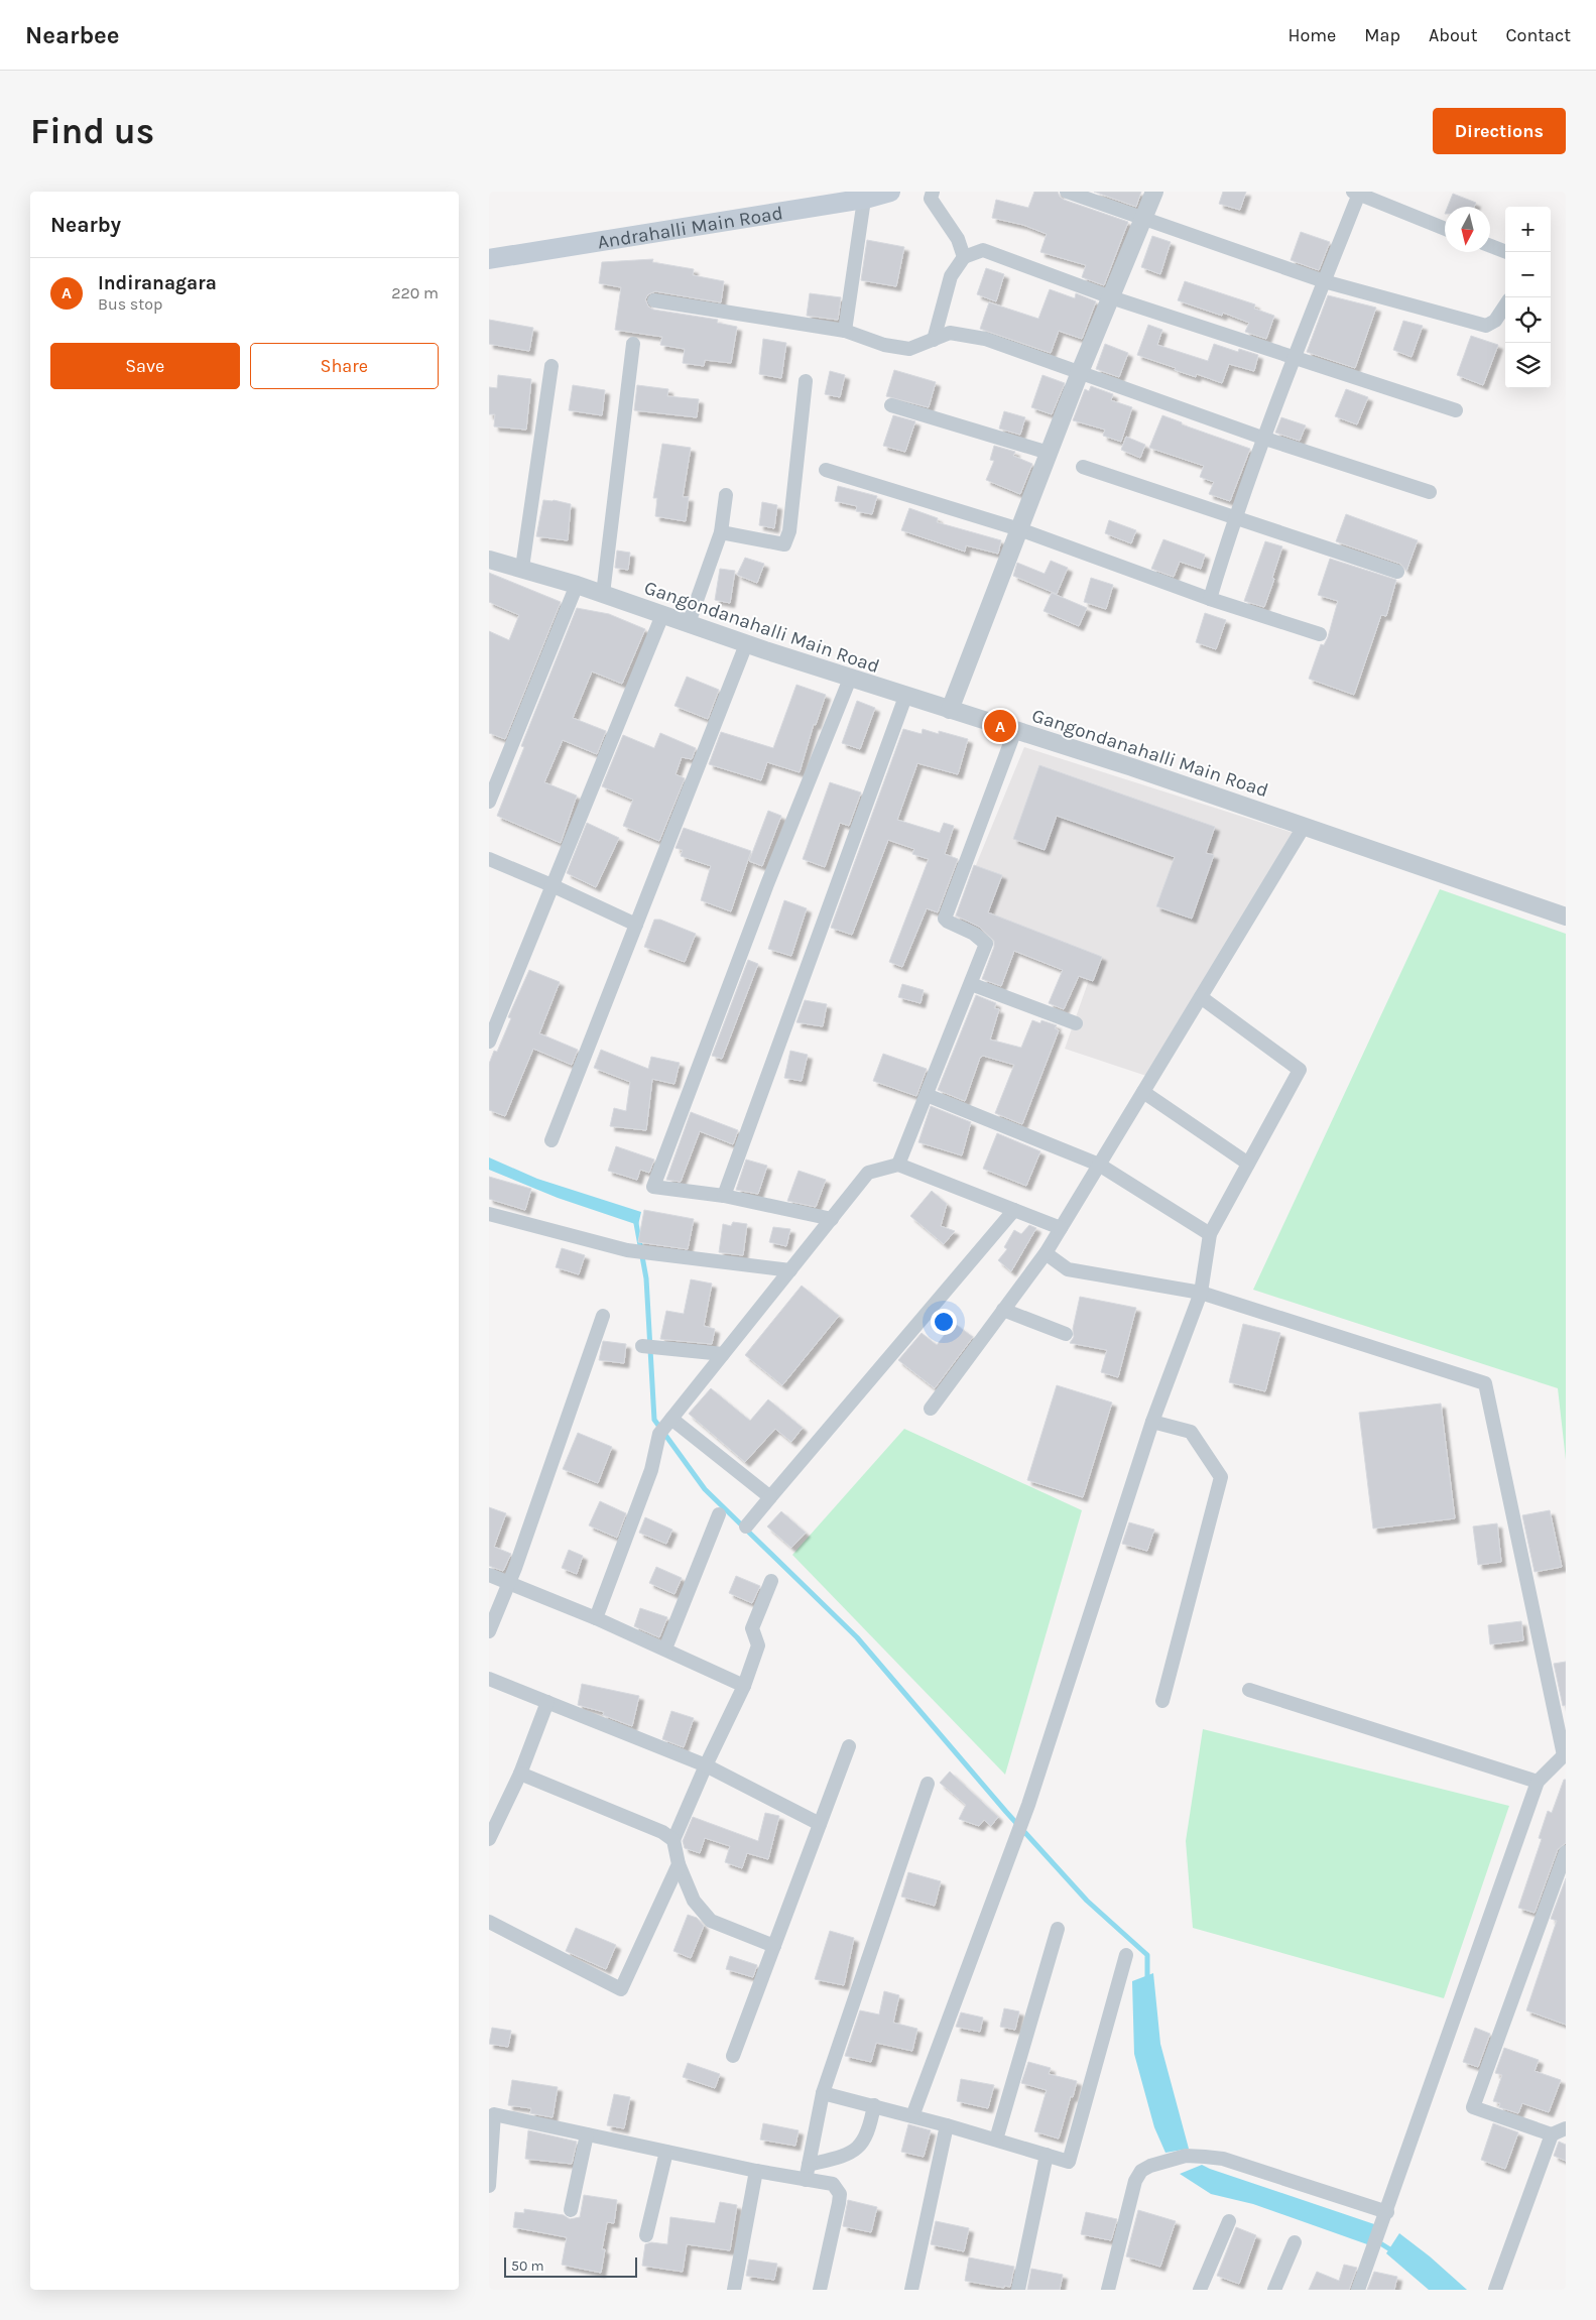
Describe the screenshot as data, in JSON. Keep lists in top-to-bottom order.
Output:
{
  "streets": {
    "main road": ["Andrahalli Main Road"],
    "street": ["Gangondanahalli Main Road"]
  },
  "scale_bar": "50 m",
  "north": "bottom",
  "page": {
    "header": "Nearbee",
    "nav": [
      "Home",
      "Map",
      "About",
      "Contact"
    ],
    "buttons": [
      "Directions",
      ["Save", "Share"]
    ],
    "title": "Find us",
    "heading": "Nearby",
    "map_buttons": ["+", "−"],
    "list": [
      {
        "mark": "A",
        "name": "Indiranagara",
        "note": "Bus stop",
        "value": "220 m"
      }
    ],
    "pins": "A",
    "scale": "50 m"
  }
}
